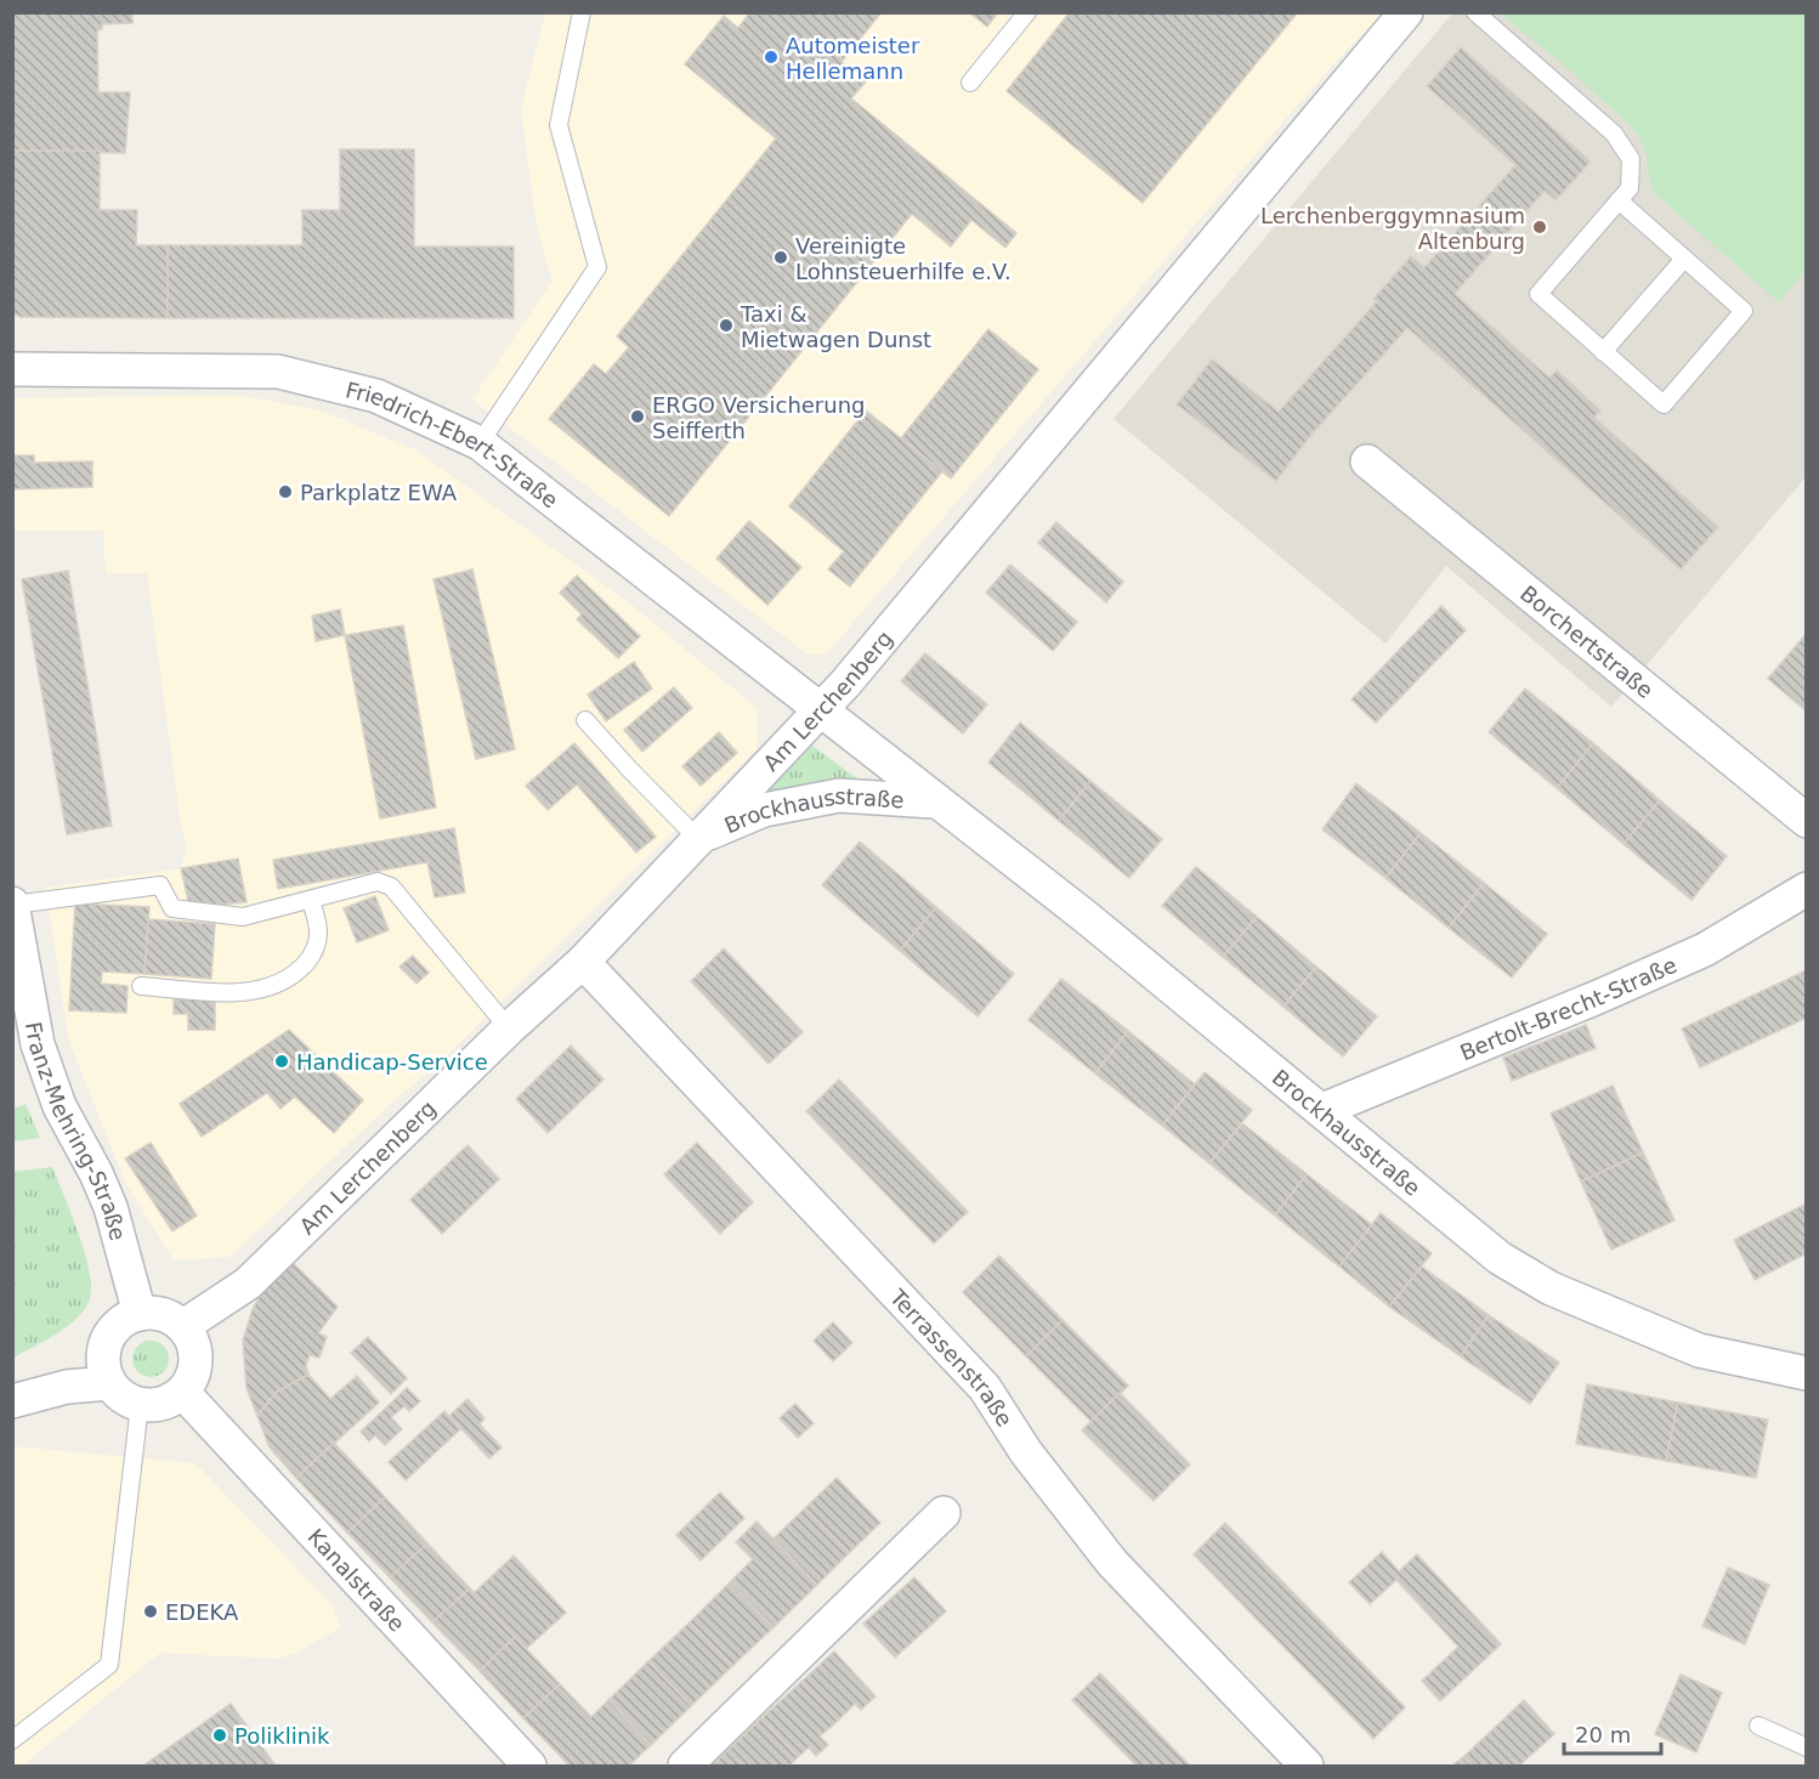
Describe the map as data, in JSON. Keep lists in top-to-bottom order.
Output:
{
  "streets": {
    "street": [
      "Friedrich-Ebert-Straße",
      "Borchertstraße",
      "Am Lerchenberg",
      "Brockhausstraße",
      "Bertolt-Brecht-Straße",
      "Franz-Mehring-Straße",
      "Terrassenstraße",
      "Kanalstraße"
    ]
  },
  "crossings": [
    ["Friedrich-Ebert-Straße", "Am Lerchenberg"],
    ["Friedrich-Ebert-Straße", "Brockhausstraße"],
    ["Am Lerchenberg", "Brockhausstraße"],
    ["Am Lerchenberg", "Franz-Mehring-Straße"],
    ["Am Lerchenberg", "Terrassenstraße"],
    ["Am Lerchenberg", "Kanalstraße"],
    ["Brockhausstraße", "Bertolt-Brecht-Straße"],
    ["Franz-Mehring-Straße", "Kanalstraße"]
  ],
  "places": [
    "Automeister Hellemann",
    "Lerchenberggymnasium Altenburg",
    "Vereinigte Lohnsteuerhilfe e.V.",
    "Taxi & Mietwagen Dunst",
    "ERGO Versicherung Seifferth",
    "Parkplatz EWA",
    "Handicap-Service",
    "EDEKA",
    "Poliklinik"
  ],
  "scale_bar": "20 m"
}
